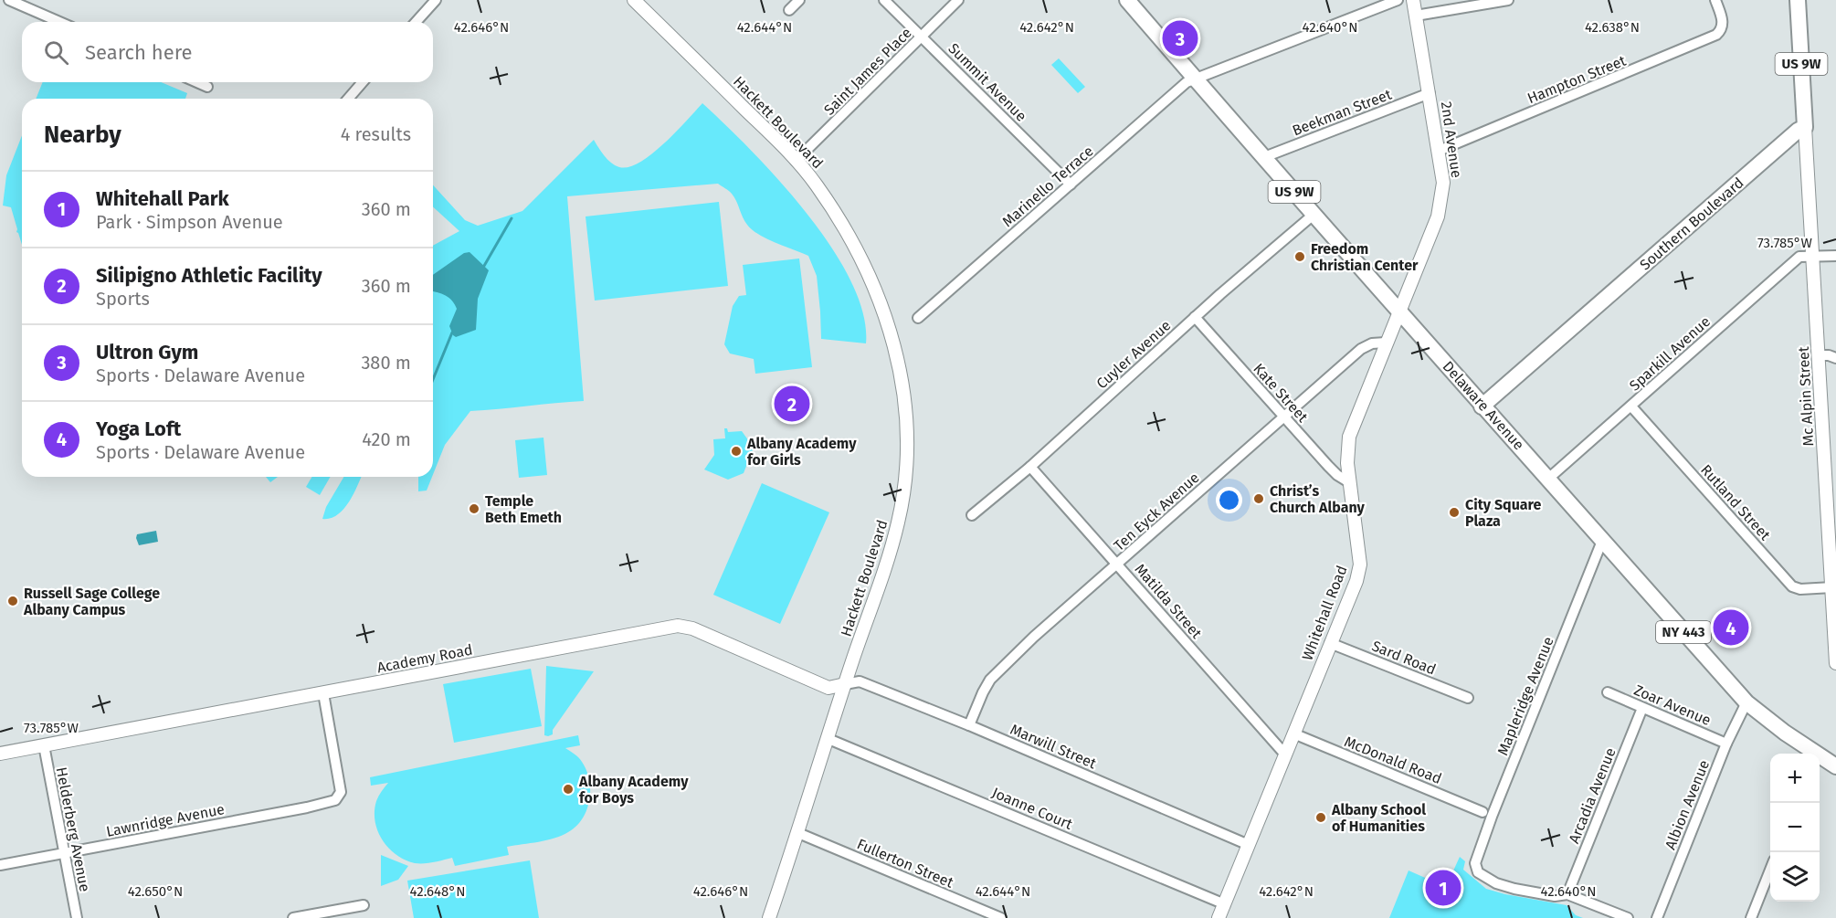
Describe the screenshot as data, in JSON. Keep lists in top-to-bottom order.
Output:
{
  "streets": {
    "main road": [
      "US 9W",
      "Southern Boulevard",
      "Delaware Avenue",
      "NY 443"
    ],
    "street": [
      "Saint James Place",
      "Hampton Street",
      "Summit Avenue",
      "Beekman Street",
      "Hackett Boulevard",
      "2nd Avenue",
      "Marinello Terrace",
      "Sparkill Avenue",
      "Cuyler Avenue",
      "Kate Street",
      "Mc Alpin Street",
      "Rutland Street",
      "Ten Eyck Avenue",
      "Matilda Street",
      "Whitehall Road",
      "Sard Road",
      "Academy Road",
      "Mapleridge Avenue",
      "Zoar Avenue",
      "Marwill Street",
      "McDonald Road",
      "Arcadia Avenue",
      "Albion Avenue",
      "Joanne Court",
      "Lawnridge Avenue",
      "Helderberg Avenue",
      "Fullerton Street"
    ]
  },
  "crossings": [
    ["US 9W", "Southern Boulevard"],
    ["US 9W", "Mc Alpin Street"],
    ["Saint James Place", "Summit Avenue"],
    ["Saint James Place", "Hackett Boulevard"],
    ["Hampton Street", "2nd Avenue"],
    ["Summit Avenue", "Marinello Terrace"],
    ["Beekman Street", "2nd Avenue"],
    ["Beekman Street", "Delaware Avenue"],
    ["Hackett Boulevard", "Academy Road"],
    ["Hackett Boulevard", "Marwill Street"],
    ["Hackett Boulevard", "Joanne Court"],
    ["Hackett Boulevard", "Fullerton Street"],
    ["2nd Avenue", "Delaware Avenue"],
    ["2nd Avenue", "Whitehall Road"],
    ["Marinello Terrace", "Delaware Avenue"],
    ["Southern Boulevard", "Mc Alpin Street"],
    ["Southern Boulevard", "Delaware Avenue"],
    ["Sparkill Avenue", "Mc Alpin Street"],
    ["Sparkill Avenue", "Delaware Avenue"],
    ["Sparkill Avenue", "Rutland Street"],
    ["Cuyler Avenue", "Kate Street"],
    ["Cuyler Avenue", "Delaware Avenue"],
    ["Cuyler Avenue", "Matilda Street"],
    ["Kate Street", "Ten Eyck Avenue"],
    ["Kate Street", "Whitehall Road"],
    ["Mc Alpin Street", "Rutland Street"],
    ["Delaware Avenue", "Whitehall Road"],
    ["Delaware Avenue", "Mapleridge Avenue"],
    ["Delaware Avenue", "Albion Avenue"],
    ["Ten Eyck Avenue", "Matilda Street"],
    ["Ten Eyck Avenue", "Whitehall Road"],
    ["Ten Eyck Avenue", "Marwill Street"],
    ["Matilda Street", "Whitehall Road"],
    ["Whitehall Road", "Sard Road"],
    ["Whitehall Road", "Marwill Street"],
    ["Whitehall Road", "McDonald Road"],
    ["Whitehall Road", "Joanne Court"],
    ["Academy Road", "Marwill Street"],
    ["Academy Road", "Lawnridge Avenue"],
    ["Academy Road", "Helderberg Avenue"],
    ["Mapleridge Avenue", "Arcadia Avenue"],
    ["Zoar Avenue", "Arcadia Avenue"],
    ["Zoar Avenue", "Albion Avenue"],
    ["Lawnridge Avenue", "Helderberg Avenue"]
  ],
  "places": [
    "Freedom Christian Center",
    "Albany Academy for Girls",
    "Christ’s Church Albany",
    "Temple Beth Emeth",
    "City Square Plaza",
    "Russell Sage College Albany Campus",
    "Albany Academy for Boys",
    "Albany School of Humanities"
  ],
  "page": {
    "pins": [
      "3",
      "2",
      "4",
      "1"
    ],
    "search": "Search here",
    "heading": ["Nearby", "4 results"],
    "list": [
      {
        "mark": "1",
        "name": "Whitehall Park",
        "note": "Park · Simpson Avenue",
        "value": "360 m"
      },
      {
        "mark": "2",
        "name": "Silipigno Athletic Facility",
        "note": "Sports",
        "value": "360 m"
      },
      {
        "mark": "3",
        "name": "Ultron Gym",
        "note": "Sports · Delaware Avenue",
        "value": "380 m"
      },
      {
        "mark": "4",
        "name": "Yoga Loft",
        "note": "Sports · Delaware Avenue",
        "value": "420 m"
      }
    ],
    "map_buttons": ["+", "−"]
  },
  "coordinates": [
    "42.646°N",
    "42.644°N",
    "42.642°N",
    "42.640°N",
    "42.638°N",
    "73.785°W",
    "42.650°N",
    "42.648°N"
  ]
}
